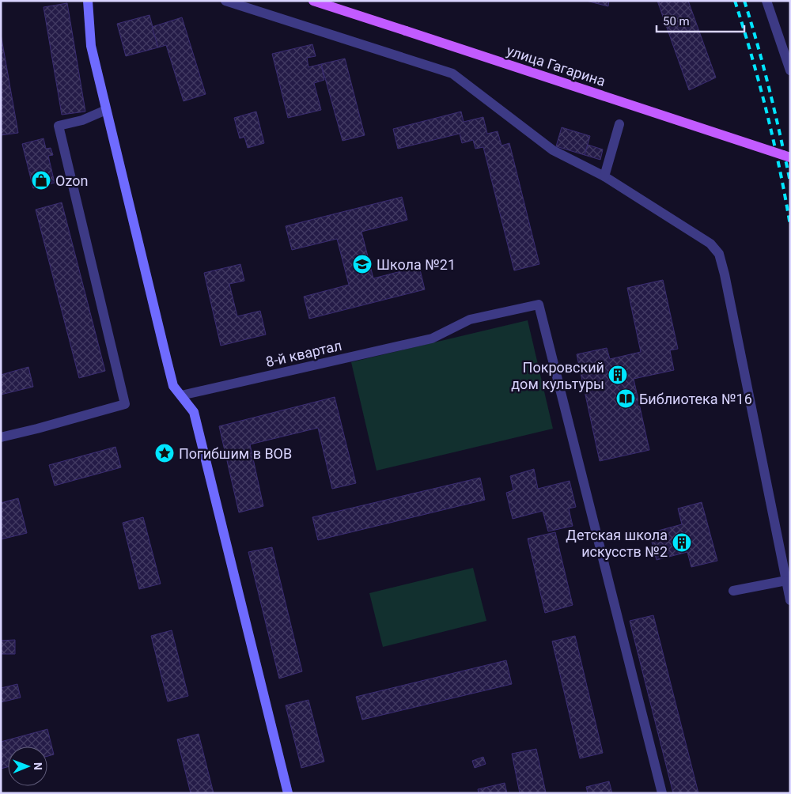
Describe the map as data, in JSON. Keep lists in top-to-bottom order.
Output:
{
  "streets": {
    "main road": ["улица Гагарина"],
    "street": ["8-й квартал"]
  },
  "places": {
    "shop": ["Ozon"],
    "school or university": ["Школа №21"],
    "building": ["Покровский дом культуры", "Детская школа искусств №2"],
    "library": ["Библиотека №16"],
    "place": ["Погибшим в ВОВ"]
  },
  "scale_bar": "50 m",
  "north": "right"
}
